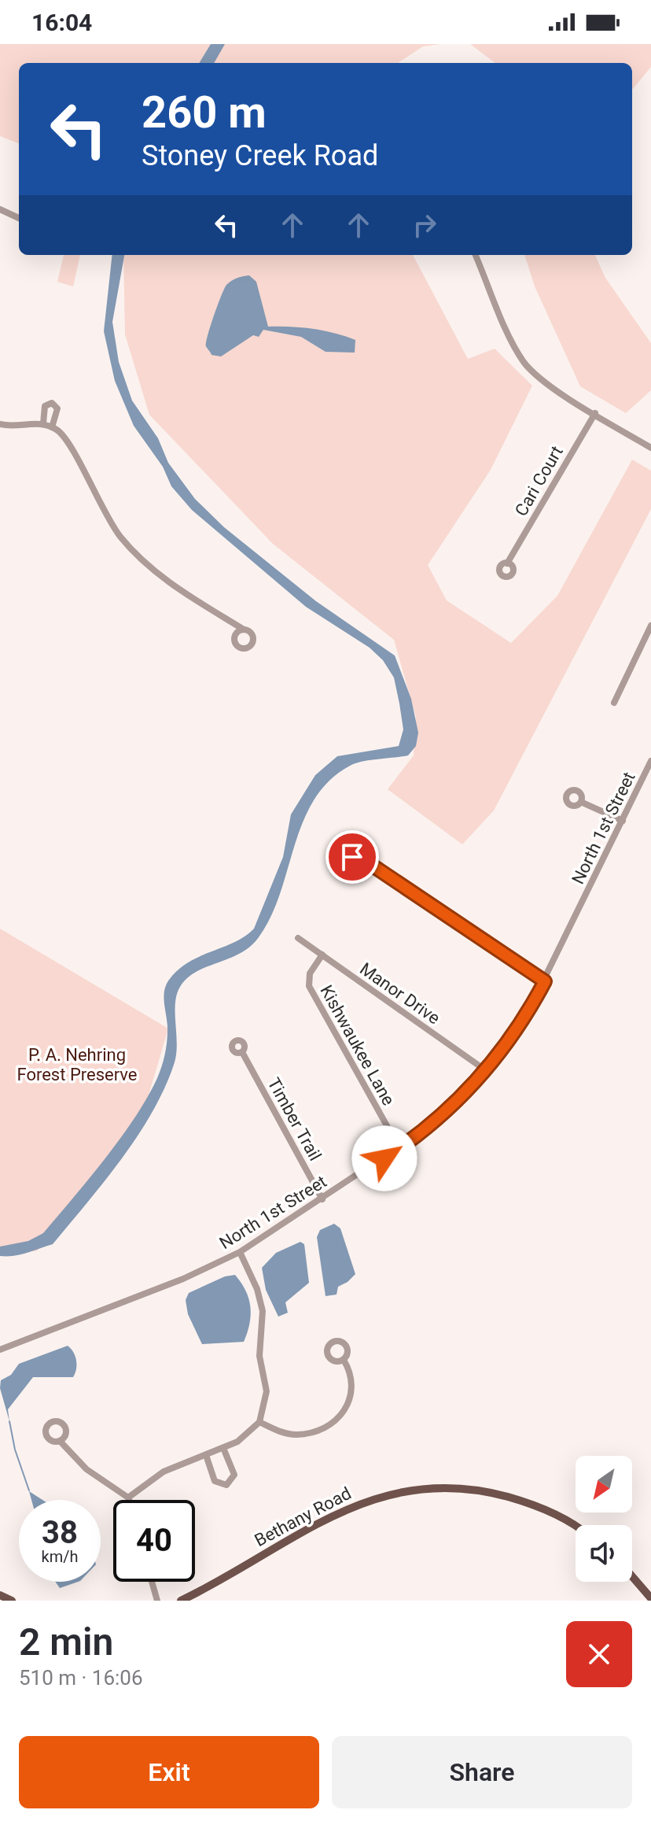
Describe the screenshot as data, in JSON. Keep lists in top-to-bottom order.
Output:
{
  "streets": {
    "main road": ["Bethany Road"],
    "street": [
      "Cari Court",
      "North 1st Street",
      "Manor Drive",
      "Kishwaukee Lane",
      "Timber Trail"
    ]
  },
  "crossings": [
    ["North 1st Street", "Manor Drive"],
    ["North 1st Street", "Kishwaukee Lane"],
    ["North 1st Street", "Timber Trail"],
    ["Manor Drive", "Kishwaukee Lane"]
  ],
  "parks": ["P. A. Nehring Forest Preserve"],
  "north": "bottom left",
  "page": {
    "status": "16:04",
    "turn": ["260 m", "Stoney Creek Road"],
    "speed": "38 km/h",
    "limit": "40",
    "heading": ["2 min", "510 m · 16:06"],
    "buttons": ["Exit", "Share"]
  }
}
